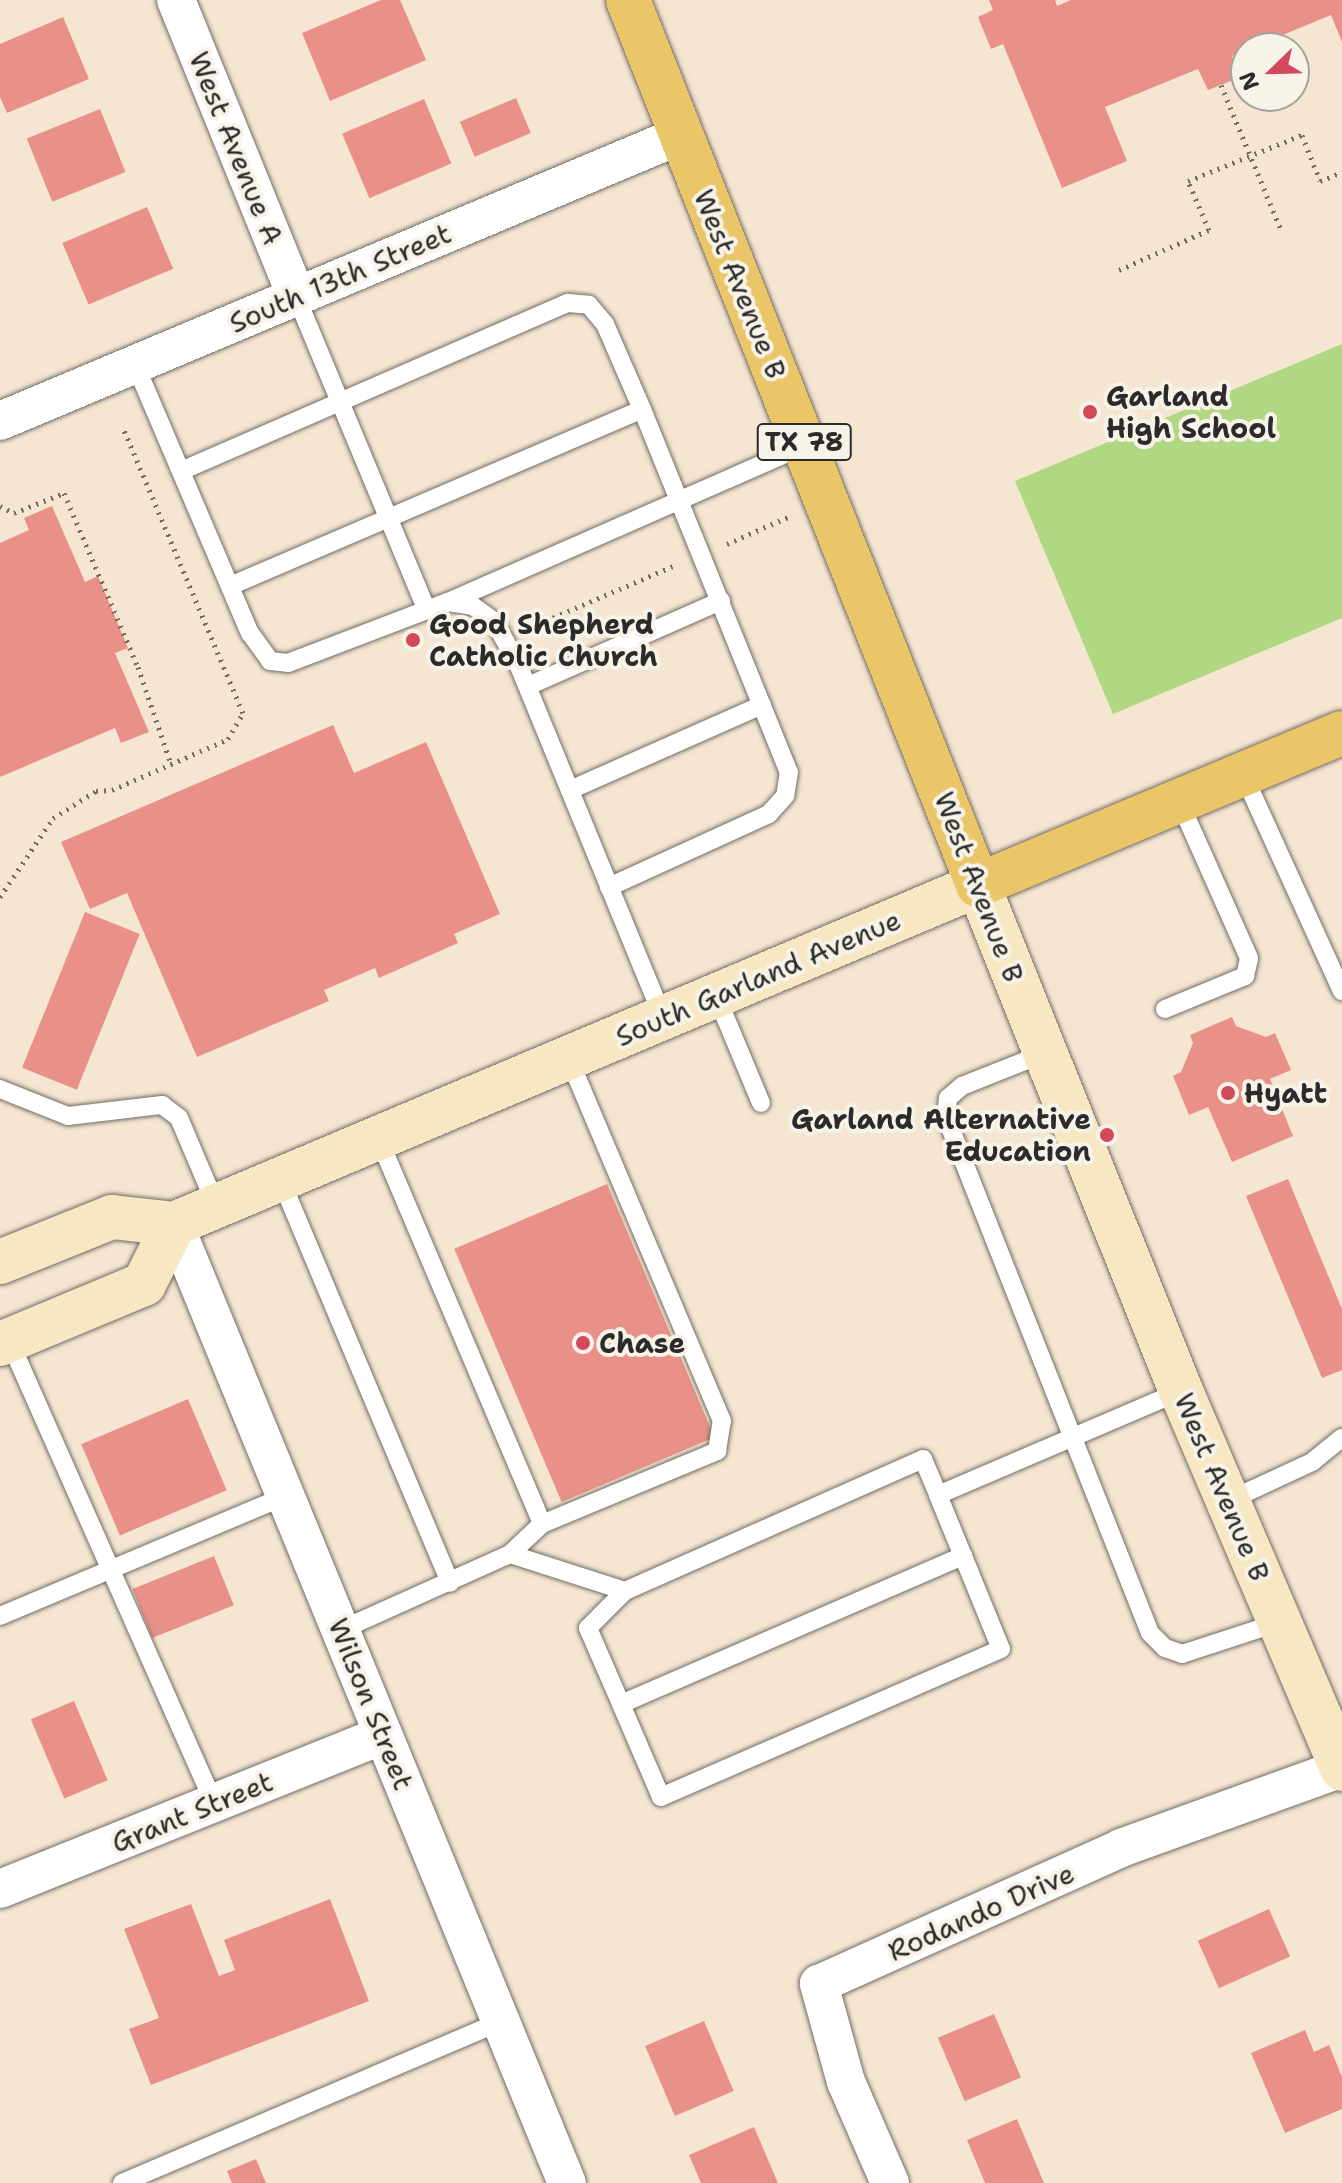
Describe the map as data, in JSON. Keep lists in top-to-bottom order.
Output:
{
  "streets": {
    "main road": ["West Avenue B", "TX 78", "South Garland Avenue"],
    "street": [
      "West Avenue A",
      "South 13th Street",
      "Wilson Street",
      "Grant Street",
      "Rodando Drive"
    ]
  },
  "crossings": [
    ["West Avenue A", "South 13th Street"],
    ["South 13th Street", "West Avenue B"],
    ["West Avenue B", "South Garland Avenue"],
    ["West Avenue B", "Rodando Drive"],
    ["South Garland Avenue", "Wilson Street"],
    ["Wilson Street", "Grant Street"]
  ],
  "places": [
    "Garland High School",
    "Good Shepherd Catholic Church",
    "Hyatt",
    "Garland Alternative Education",
    "Chase"
  ],
  "north": "bottom left"
}
